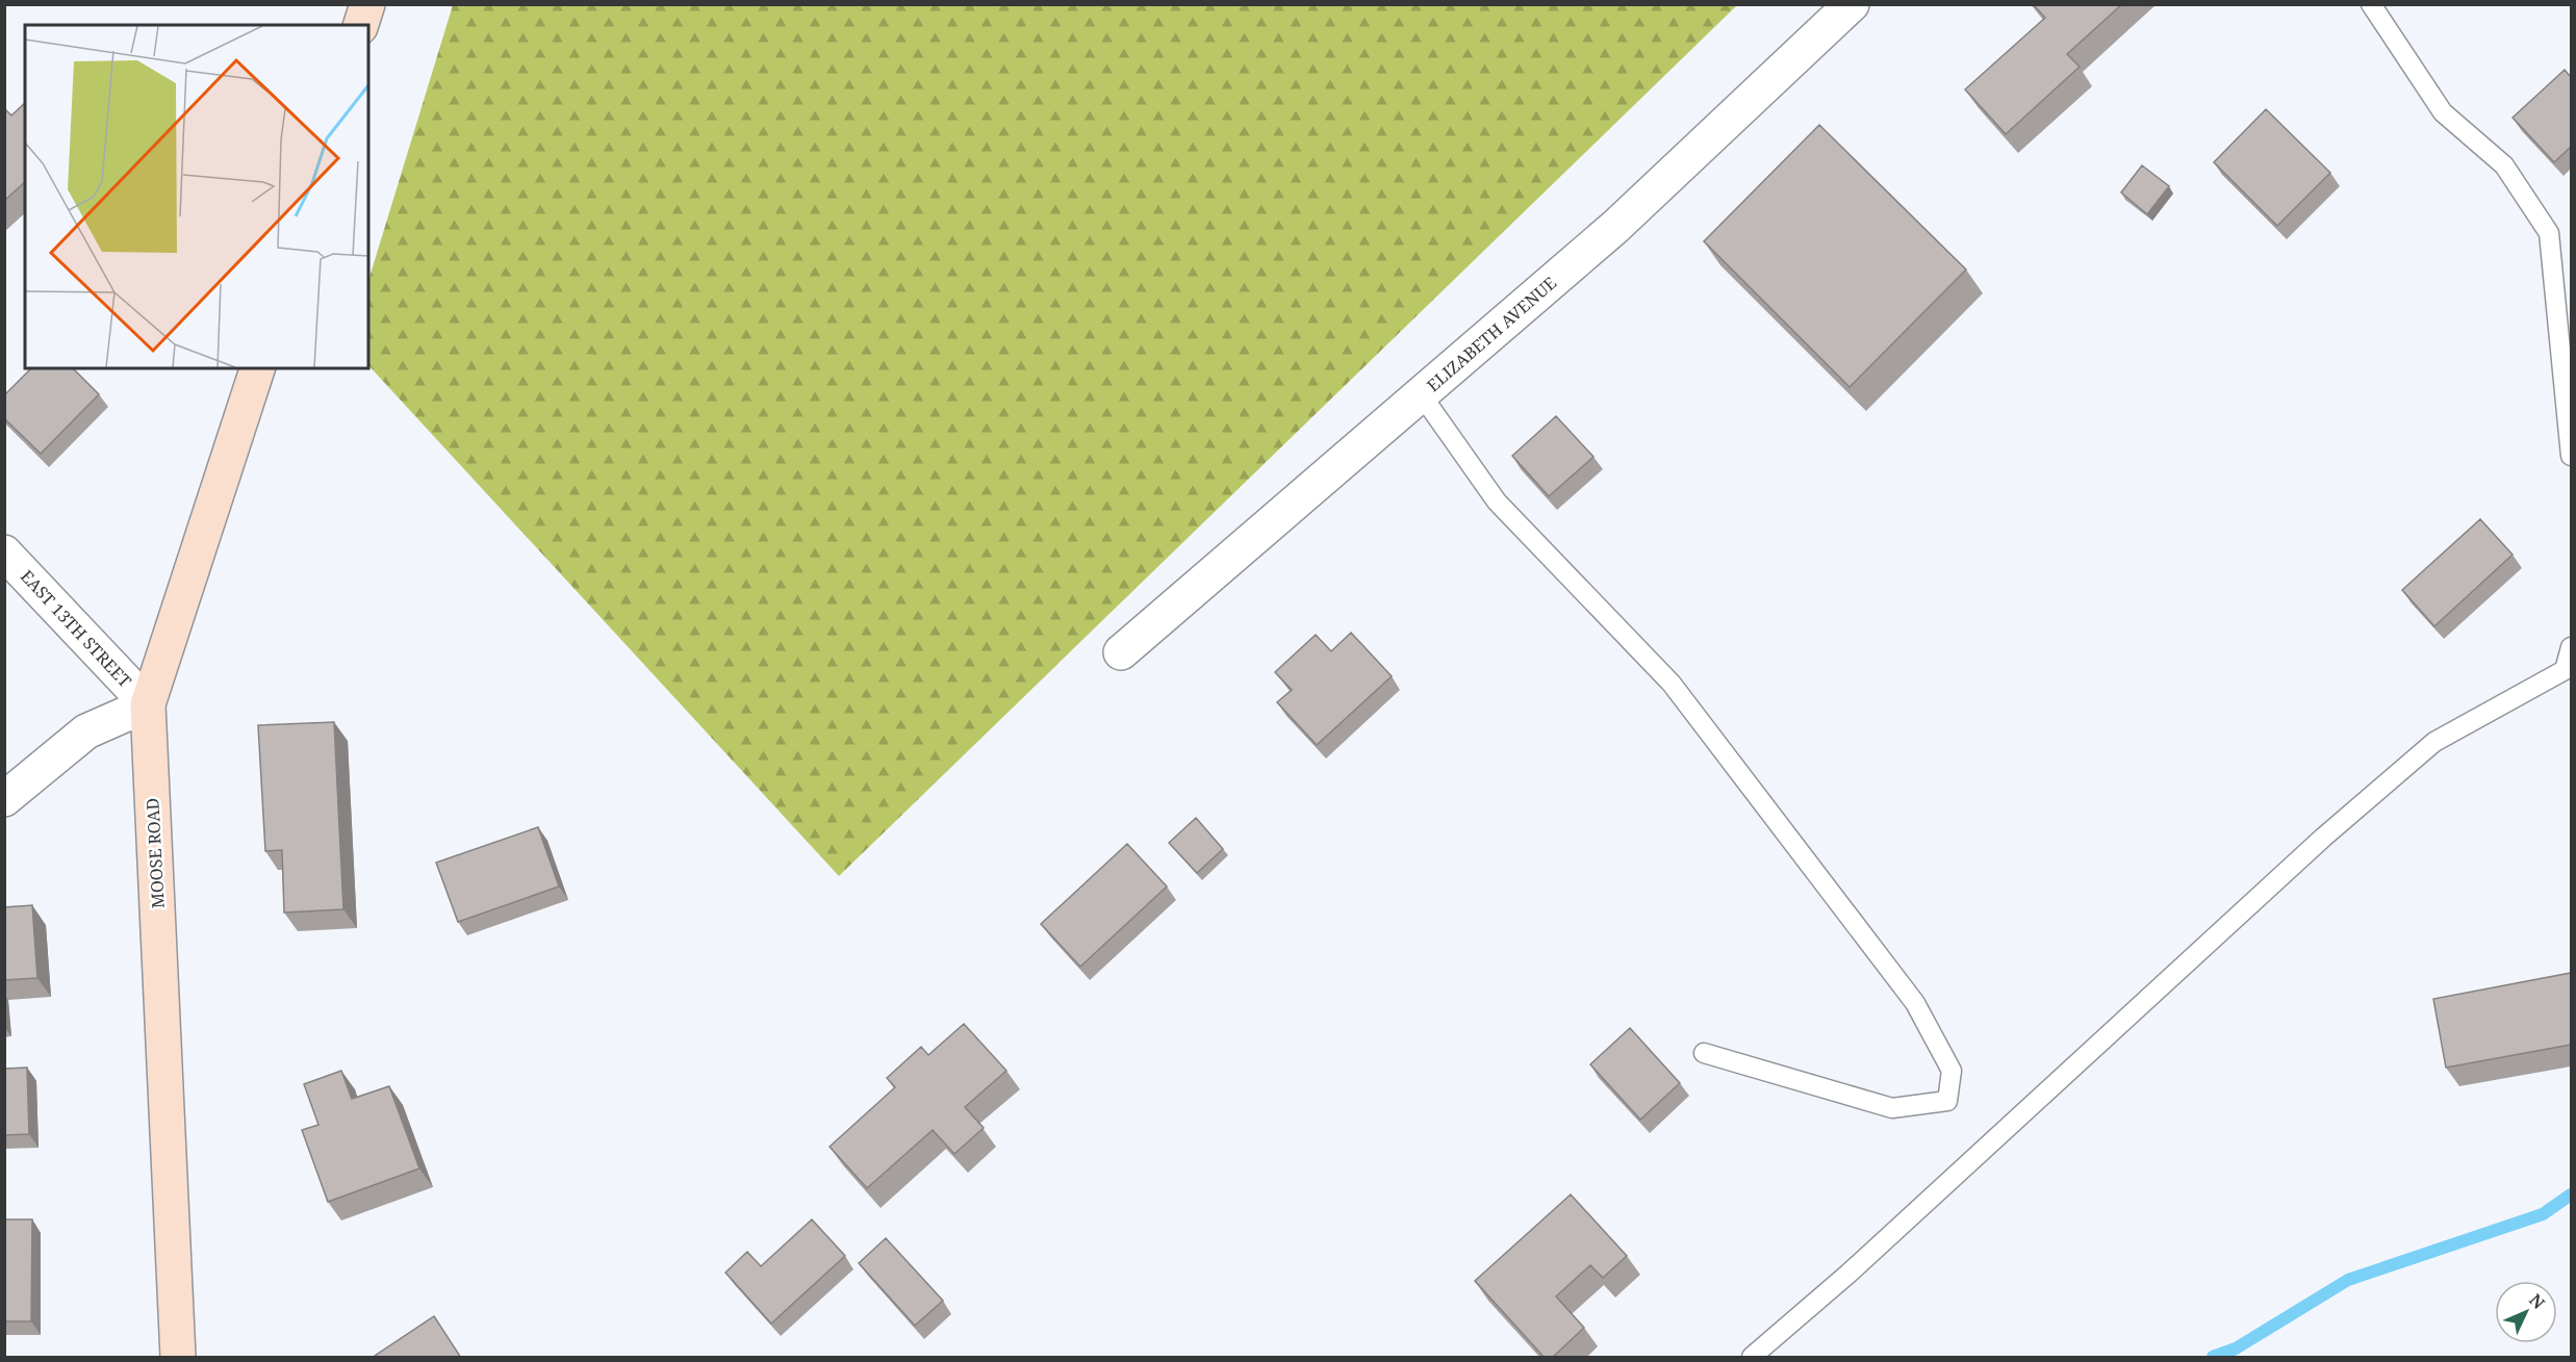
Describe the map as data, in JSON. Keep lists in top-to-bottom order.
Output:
{
  "streets": {
    "street": ["ELIZABETH AVENUE", "EAST 13TH STREET", "MOOSE ROAD"]
  },
  "crossings": [
    ["EAST 13TH STREET", "MOOSE ROAD"]
  ],
  "north": "top right"
}
